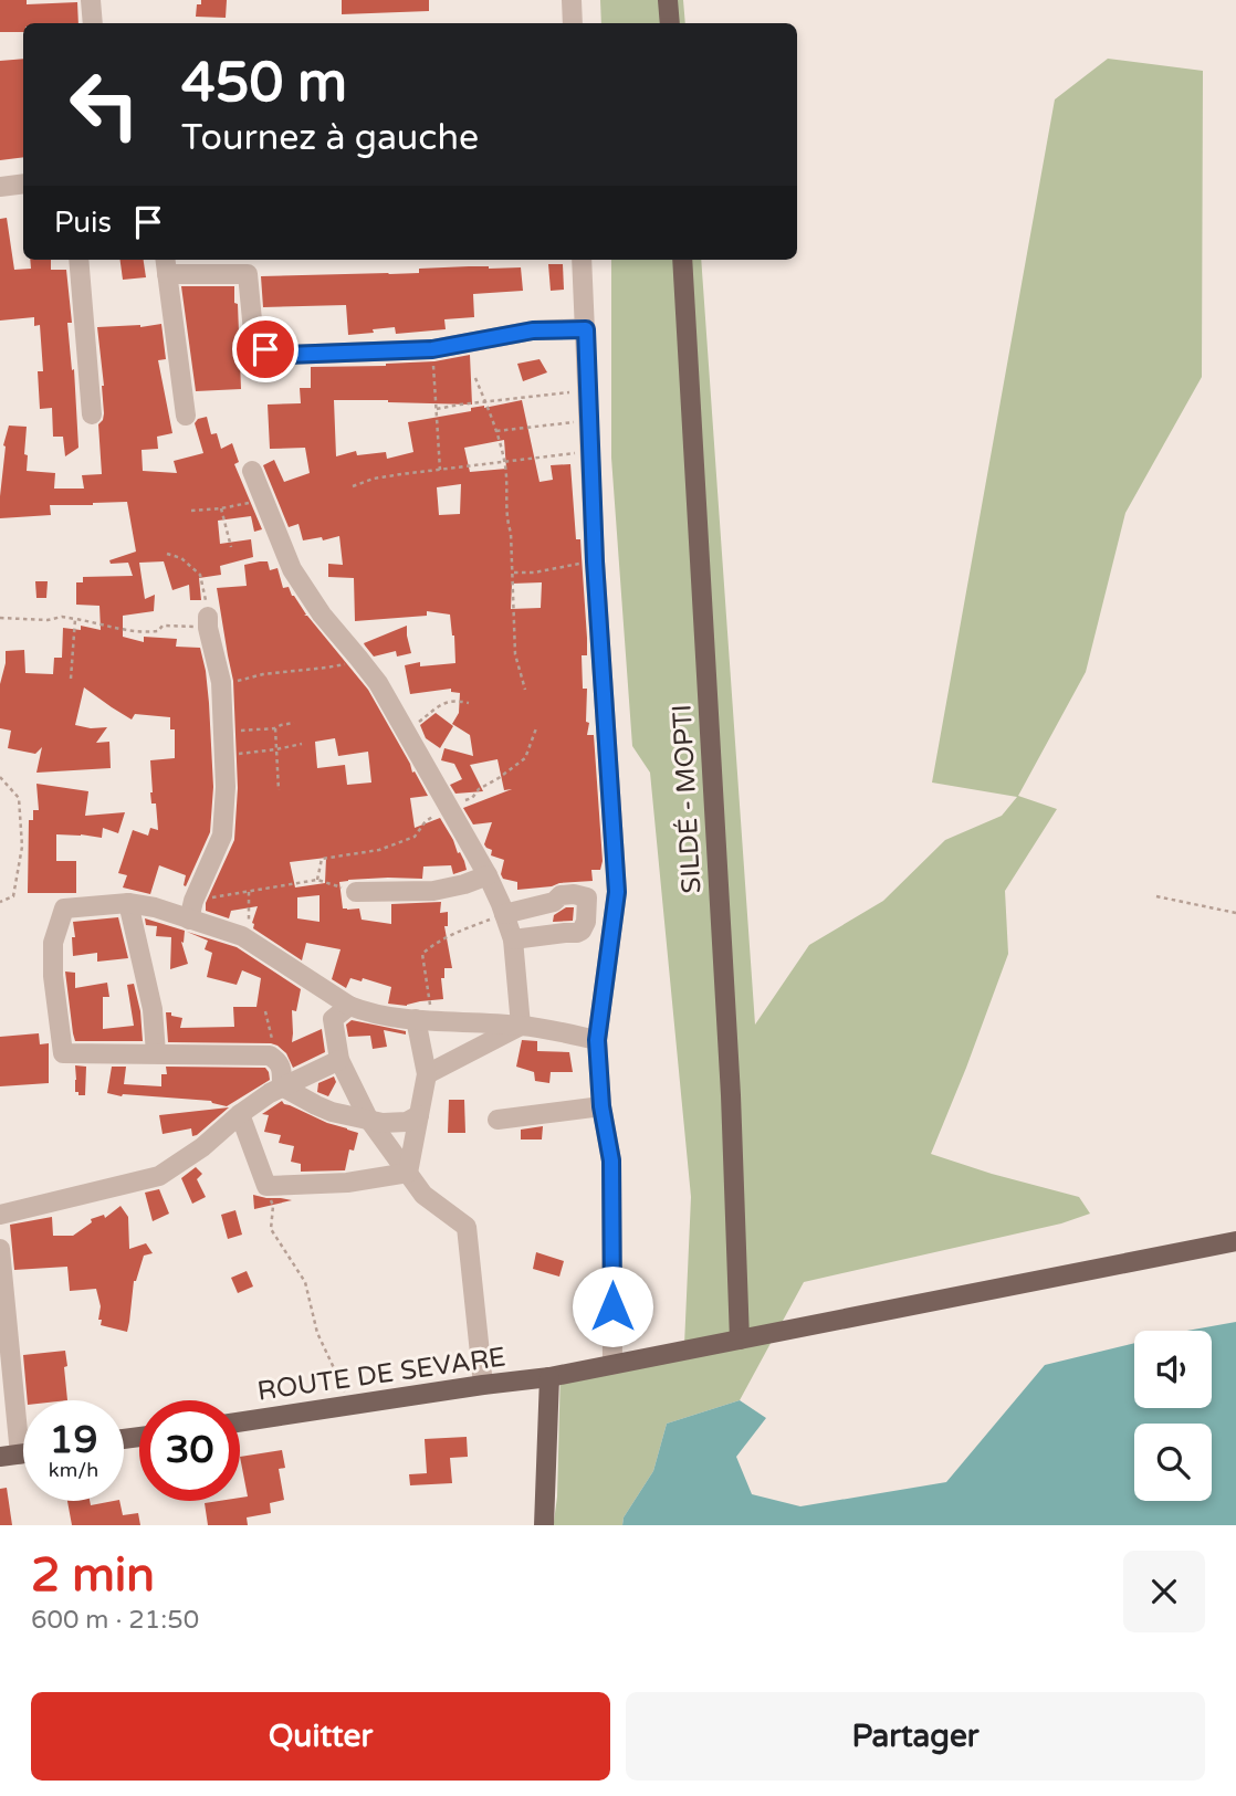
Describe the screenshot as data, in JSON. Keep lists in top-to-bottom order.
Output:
{
  "streets": {
    "main road": ["SILDÉ - MOPTI", "ROUTE DE SEVARE"]
  },
  "crossings": [
    ["SILDÉ - MOPTI", "ROUTE DE SEVARE"]
  ],
  "page": {
    "turn": ["450 m", "Tournez à gauche"],
    "then": "Puis",
    "speed": "19 km/h",
    "limit": "30",
    "heading": ["2 min", "600 m · 21:50"],
    "buttons": ["Quitter", "Partager"]
  }
}
